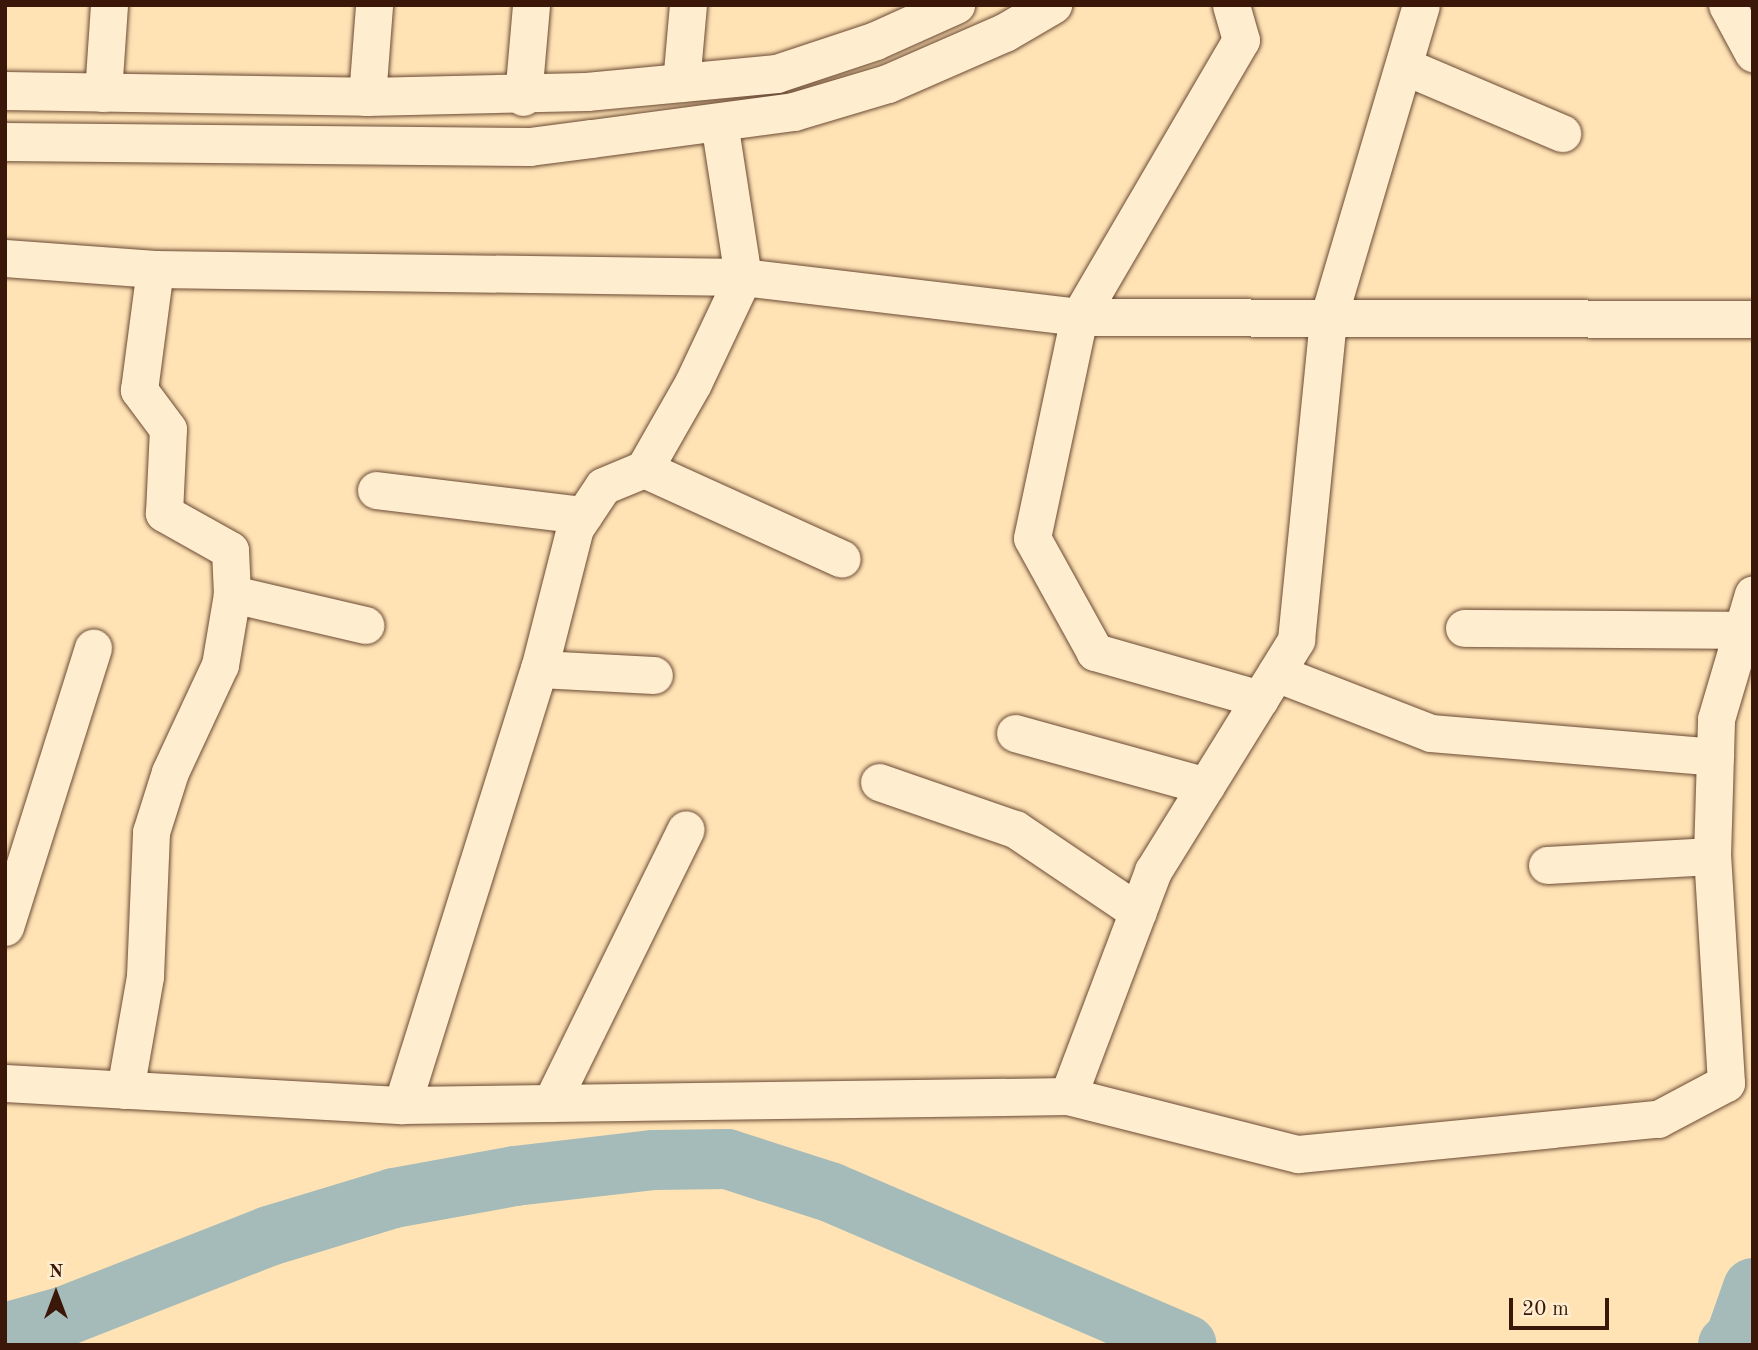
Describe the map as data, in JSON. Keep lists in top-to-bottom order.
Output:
{
  "scale_bar": "20 m",
  "north": "top"
}
